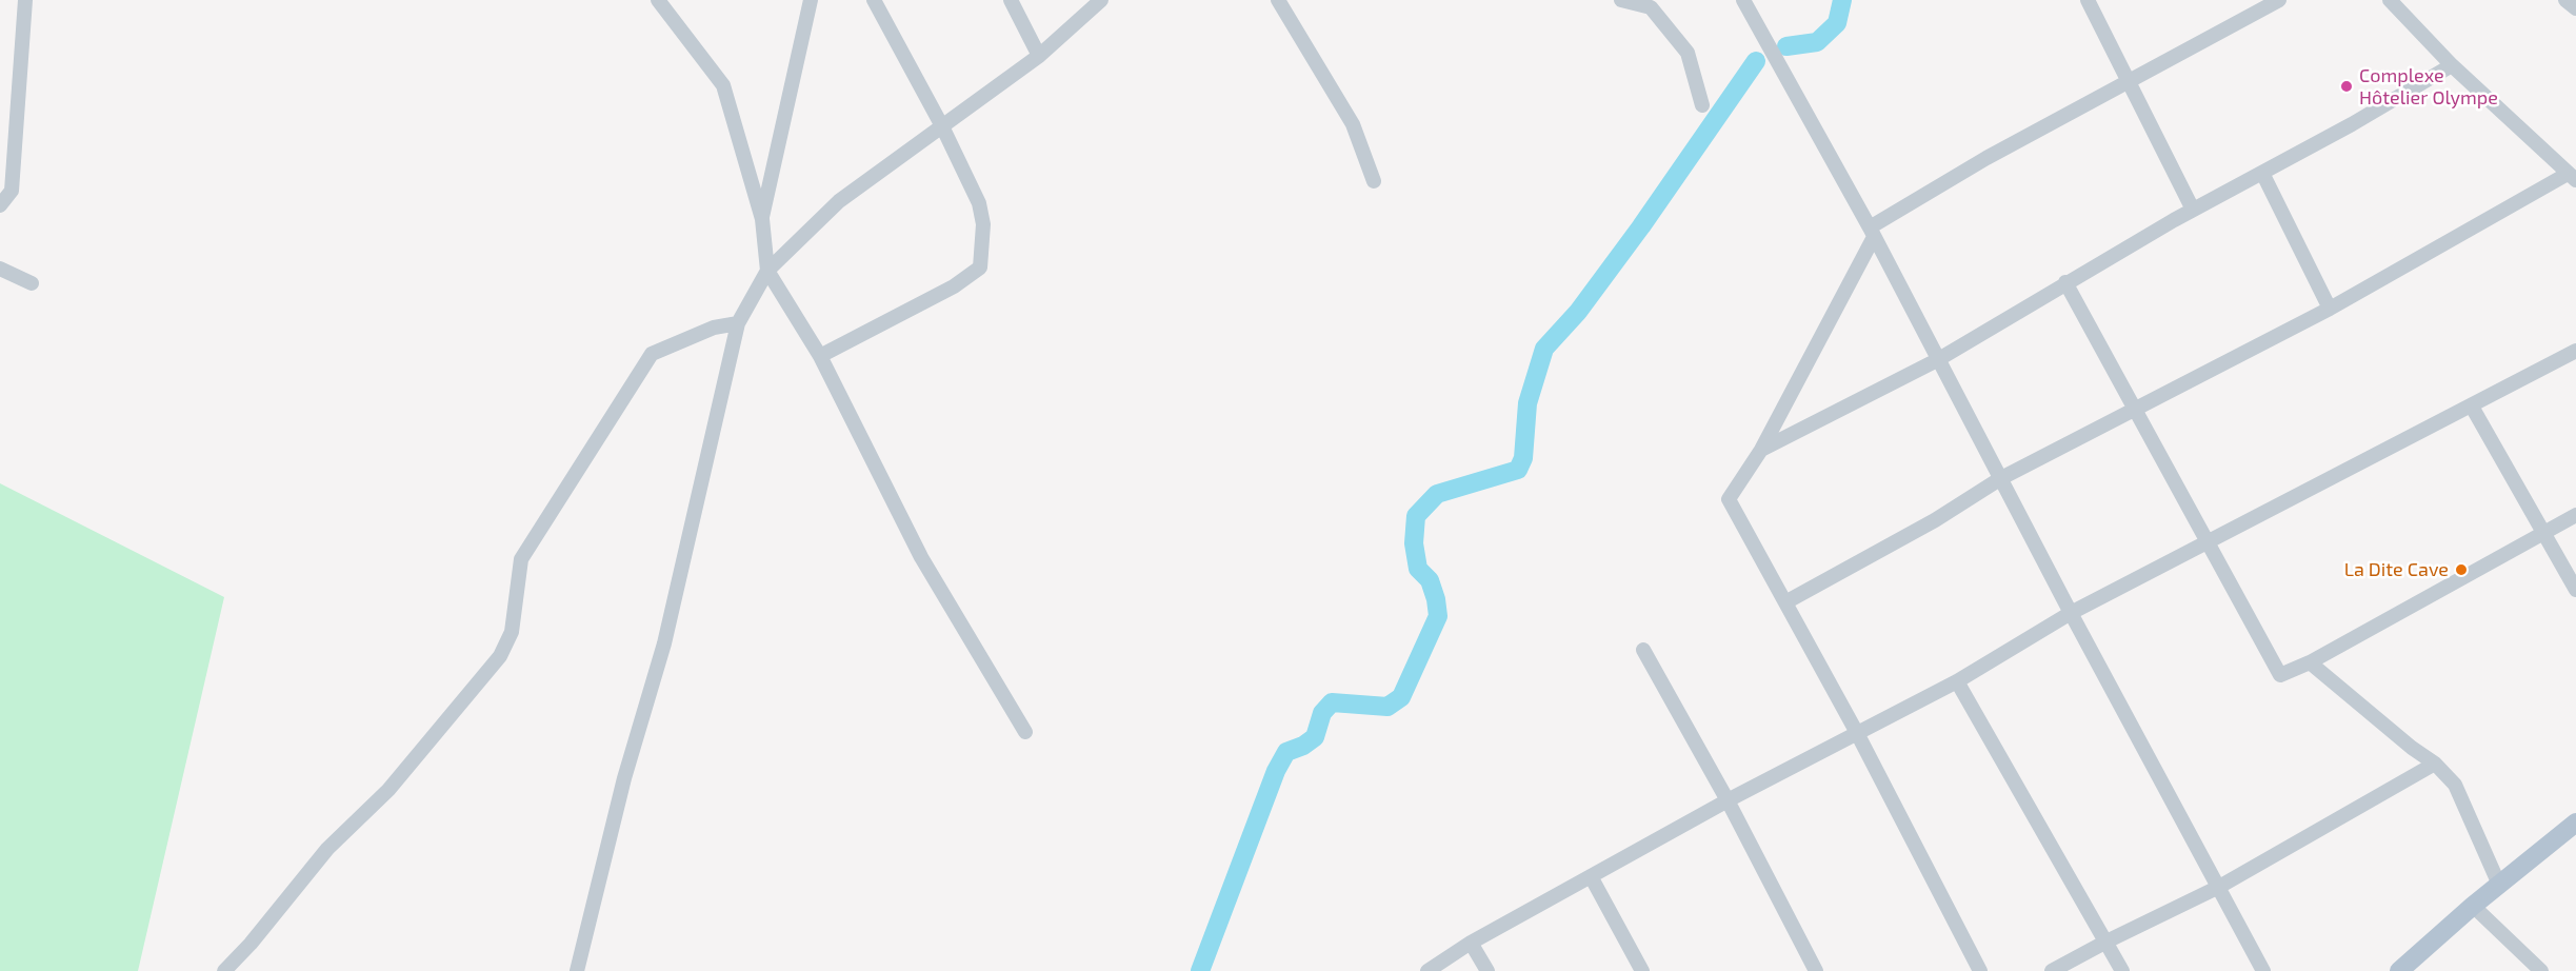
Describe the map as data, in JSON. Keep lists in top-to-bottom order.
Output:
{
  "places": ["Complexe Hôtelier Olympe", "La Dite Cave"]
}
